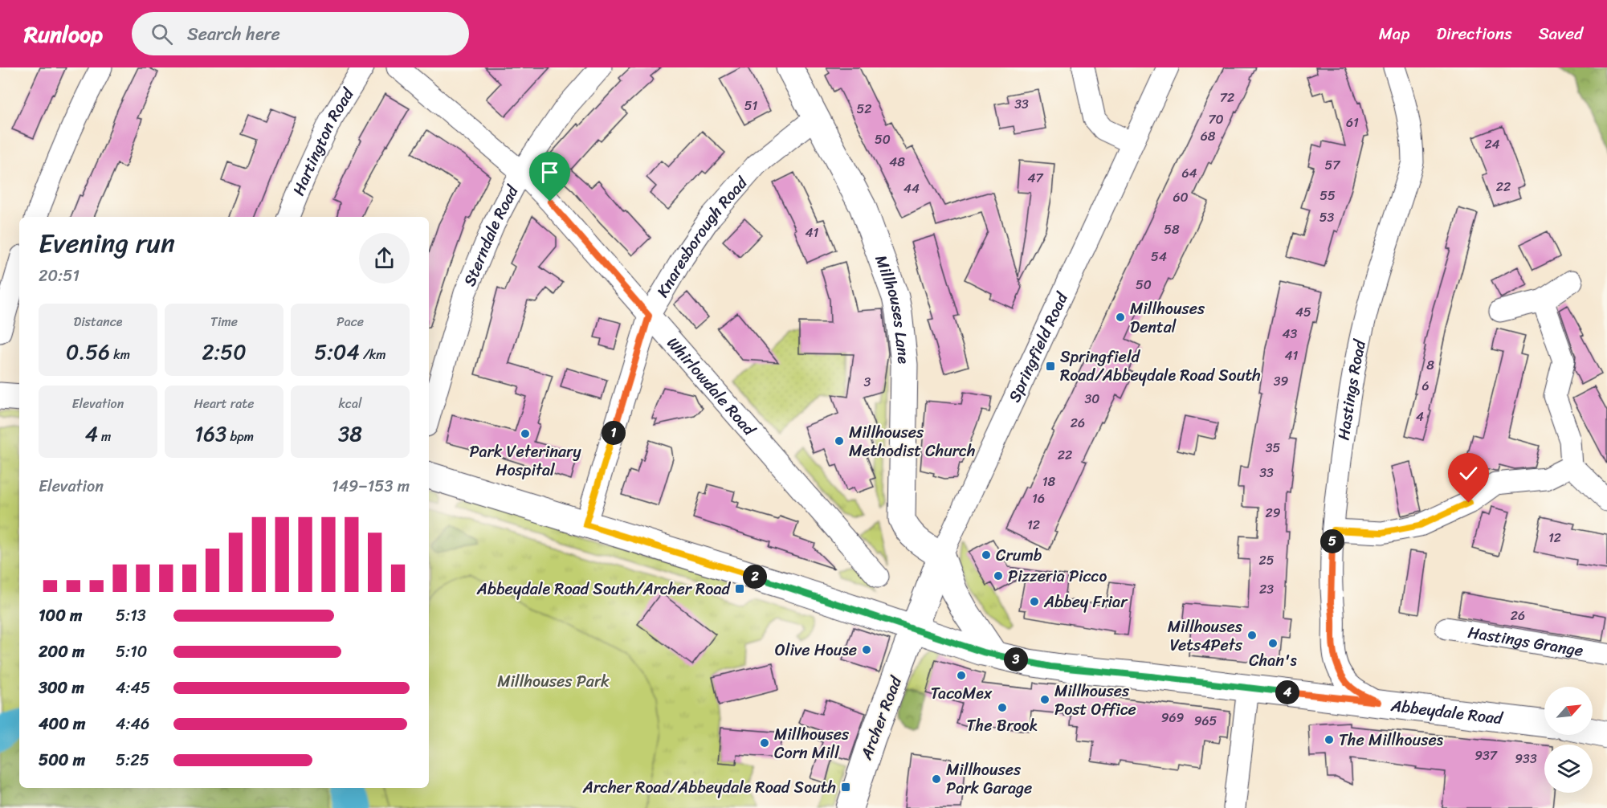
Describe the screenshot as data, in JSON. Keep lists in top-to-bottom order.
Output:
{
  "streets": {
    "main road": [
      "Millhouses Lane",
      "Springfield Road",
      "Abbeydale Road",
      "Archer Road"
    ],
    "street": [
      "Hartington Road",
      "Sterndale Road",
      "Knaresborough Road",
      "Whirlowdale Road",
      "Hastings Road",
      "Hastings Grange"
    ]
  },
  "crossings": [
    ["Sterndale Road", "Whirlowdale Road"],
    ["Knaresborough Road", "Millhouses Lane"],
    ["Knaresborough Road", "Whirlowdale Road"],
    ["Knaresborough Road", "Abbeydale Road"],
    ["Millhouses Lane", "Springfield Road"],
    ["Springfield Road", "Abbeydale Road"],
    ["Springfield Road", "Archer Road"],
    ["Hastings Road", "Abbeydale Road"],
    ["Abbeydale Road", "Archer Road"]
  ],
  "parks": ["Millhouses Park"],
  "places": {
    "other": [
      "Millhouses Dental",
      "Park Veterinary Hospital",
      "Millhouses Methodist Church",
      "Crumb",
      "Pizzeria Picco",
      "Abbey Friar",
      "Millhouses Vets4Pets",
      "Chan's",
      "Olive House",
      "TacoMex",
      "Millhouses Post Office",
      "The Brook",
      "The Millhouses",
      "Millhouses Corn Mill",
      "Millhouses Park Garage"
    ],
    "transit": ["Springfield Road/Abbeydale Road South", "Abbeydale Road South/Archer Road", "Archer Road/Abbeydale Road South"]
  },
  "house_numbers": [
    "72",
    "33",
    "51",
    "52",
    "70",
    "61",
    "68",
    "50",
    "24",
    "48",
    "57",
    "64",
    "47",
    "22",
    "44",
    "55",
    "60",
    "53",
    "58",
    "41",
    "54",
    "50",
    "45",
    "43",
    "41",
    "8",
    "39",
    "3",
    "6",
    "30",
    "4",
    "26",
    "35",
    "22",
    "33",
    "18",
    "16",
    "29",
    "12",
    "12",
    "25",
    "23",
    "26",
    "969",
    "965",
    "937",
    "933"
  ],
  "north": "top right",
  "page": {
    "header": "Runloop",
    "search": "Search here",
    "nav": ["Map", "Directions", "Saved"],
    "heading": ["Evening run", "20:51"],
    "stats": [
      ["Distance", "0.56 km"],
      ["Time", "2:50"],
      ["Pace", "5:04 /km"],
      ["Elevation", "4 m"],
      ["Heart rate", "163 bpm"],
      ["kcal", "38"]
    ],
    "pins": [
      "1",
      "5",
      "2",
      "3",
      "4"
    ],
    "chart": ["Elevation", "149–153 m"],
    "list": [
      {
        "name": "100 m",
        "note": "5:13"
      },
      {
        "name": "200 m",
        "note": "5:10"
      },
      {
        "name": "300 m",
        "note": "4:45"
      },
      {
        "name": "400 m",
        "note": "4:46"
      },
      {
        "name": "500 m",
        "note": "5:25"
      }
    ]
  }
}
